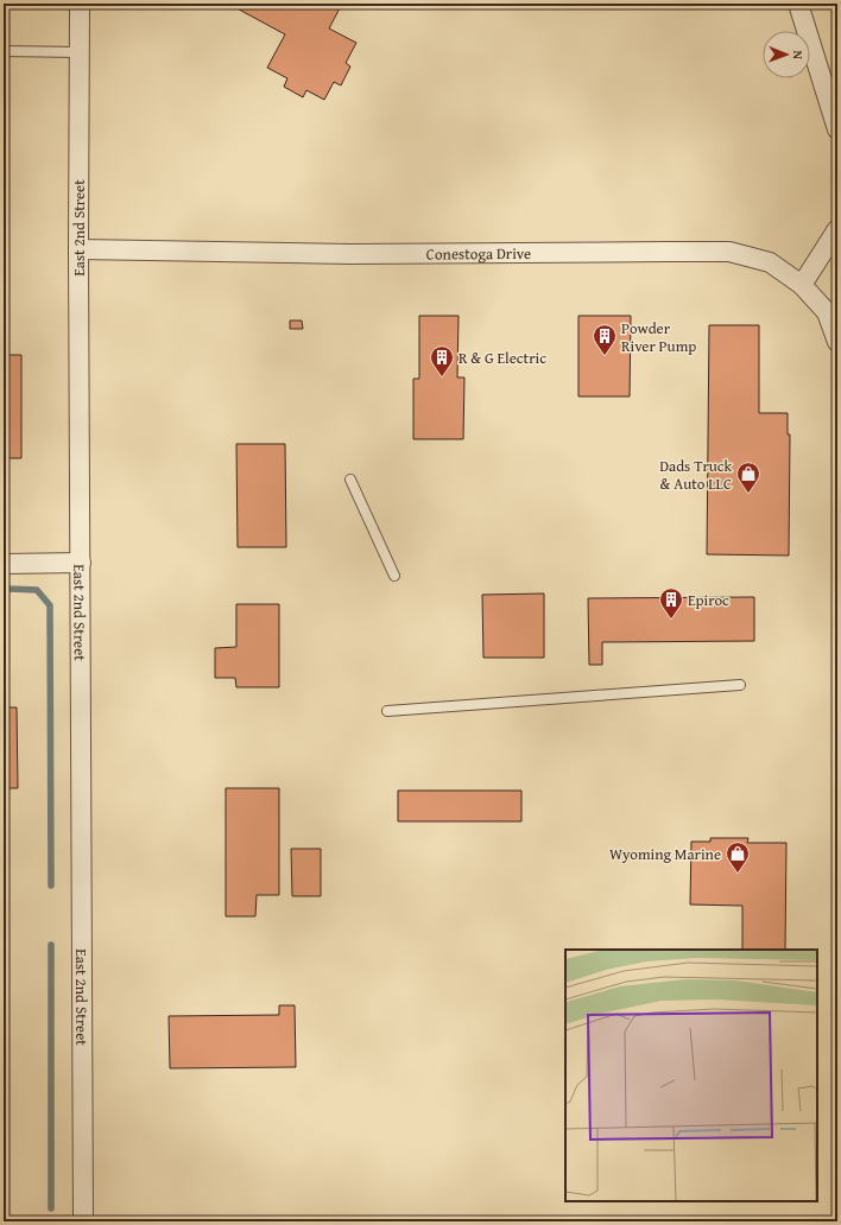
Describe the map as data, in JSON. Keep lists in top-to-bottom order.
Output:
{
  "streets": {
    "street": ["East 2nd Street", "Conestoga Drive"]
  },
  "crossings": [
    ["East 2nd Street", "Conestoga Drive"]
  ],
  "places": {
    "building": ["Powder River Pump", "R & G Electric", "Epiroc"],
    "shop": ["Dads Truck & Auto LLC", "Wyoming Marine"]
  },
  "north": "right"
}
